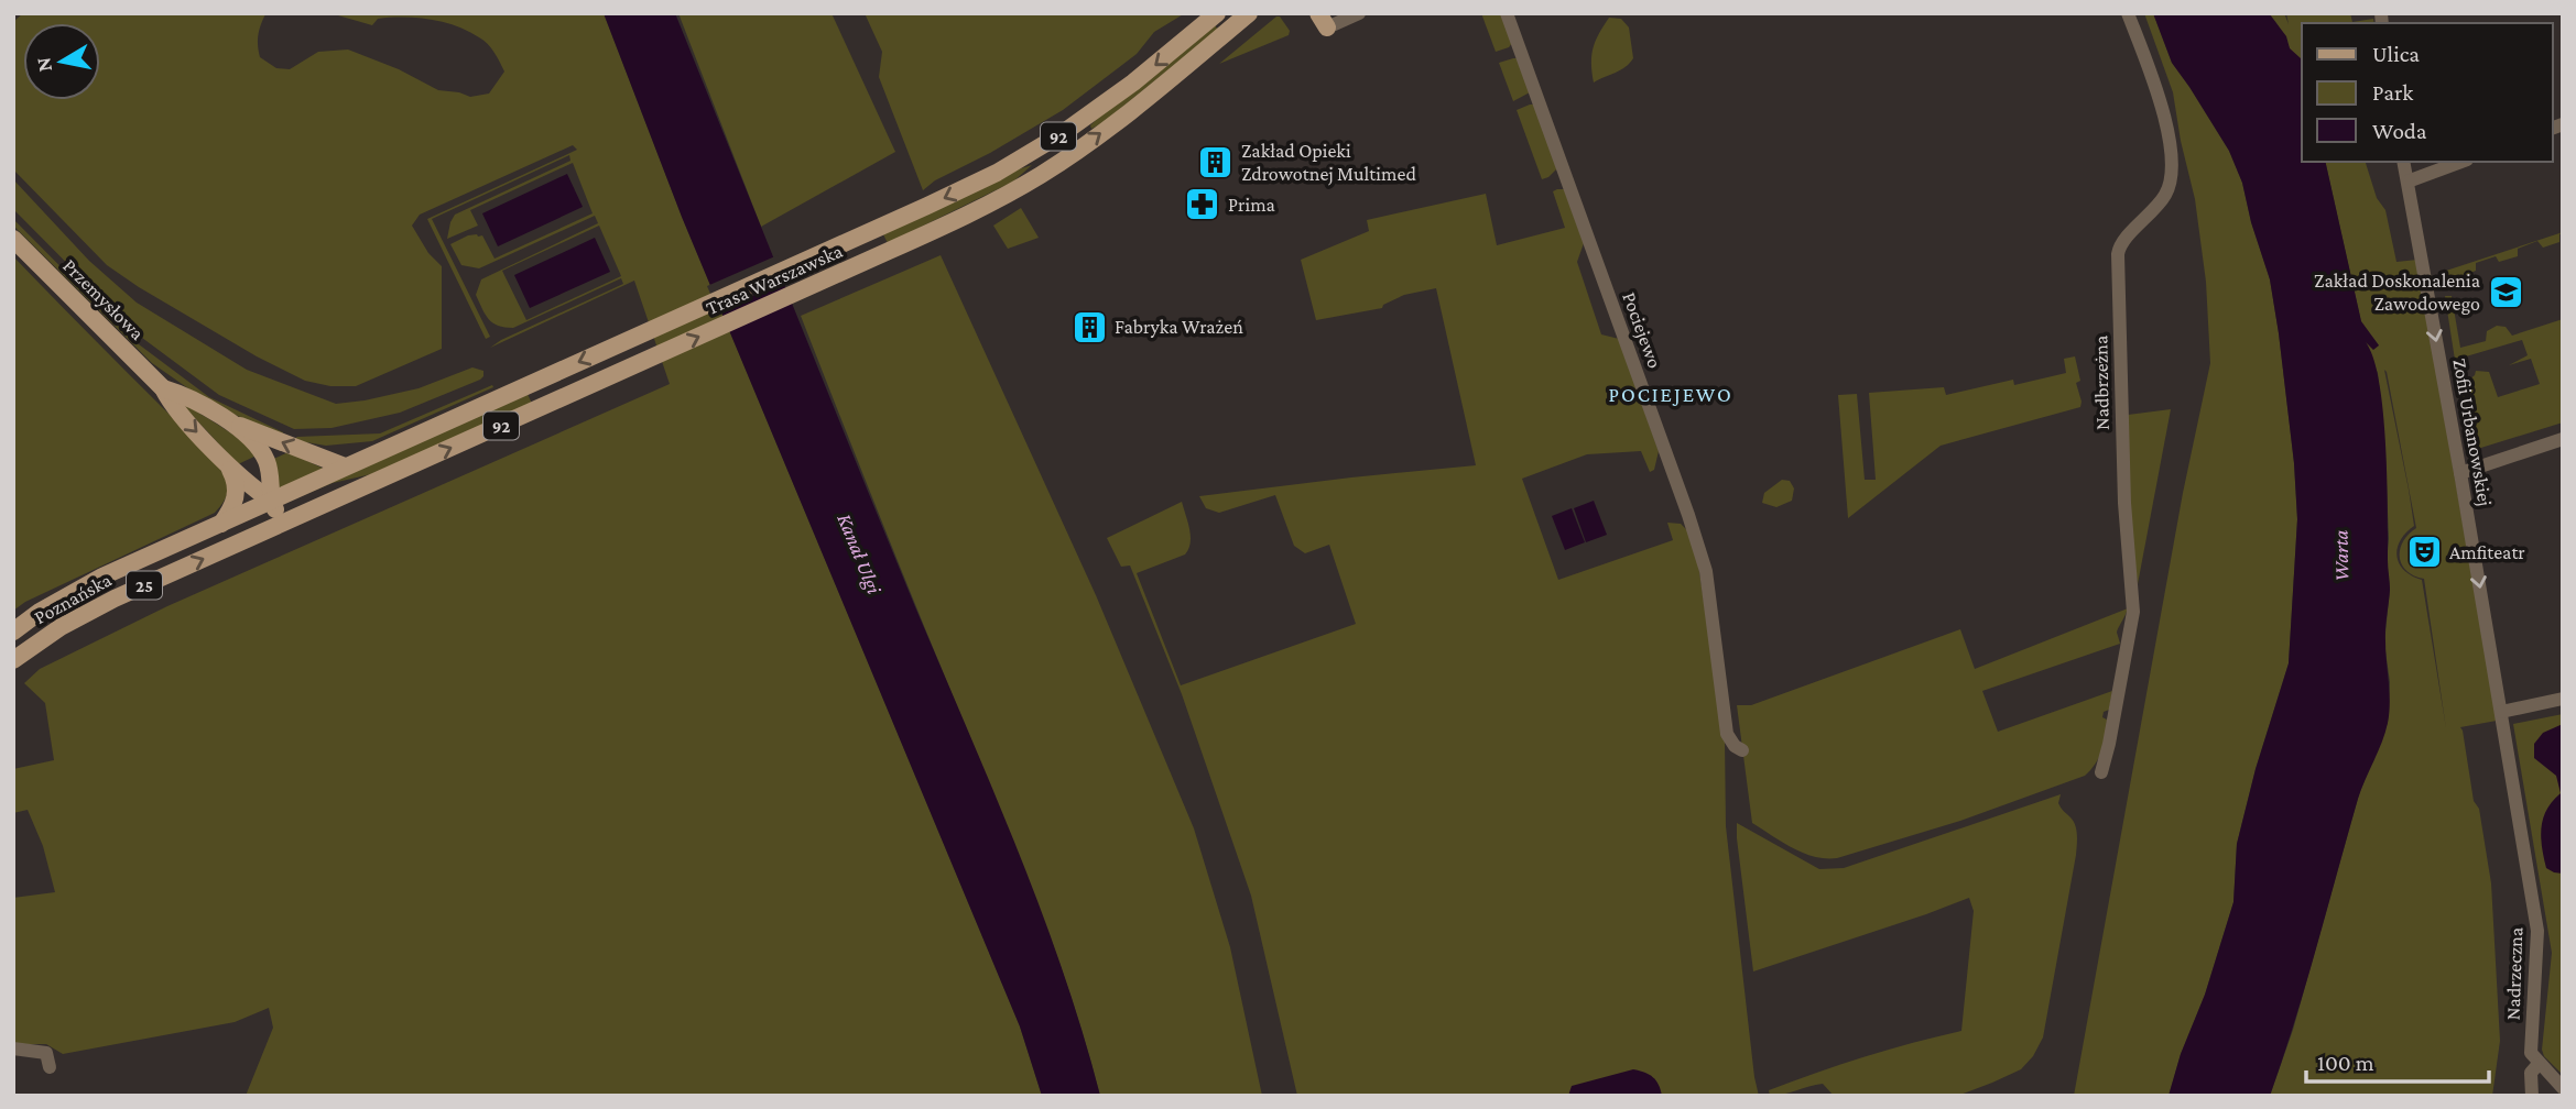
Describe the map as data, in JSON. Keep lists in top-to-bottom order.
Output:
{
  "streets": {
    "main road": [
      "92",
      "Trasa Warszawska",
      "Przemysłowa",
      "25",
      "Poznańska"
    ],
    "street": [
      "Pociejewo",
      "Nadbrzeżna",
      "Zofii Urbanowskiej",
      "Nadrzeczna"
    ]
  },
  "crossings": [
    ["Trasa Warszawska", "Przemysłowa"],
    ["Trasa Warszawska", "Poznańska"],
    ["Przemysłowa", "Poznańska"],
    ["Zofii Urbanowskiej", "Nadrzeczna"]
  ],
  "one_way": ["Zofii Urbanowskiej"],
  "districts": ["POCIEJEWO"],
  "water": ["Kanał Ulgi", "Warta"],
  "places": {
    "building": ["Zakład Opieki Zdrowotnej Multimed", "Fabryka Wrażeń"],
    "pharmacy": ["Prima"],
    "school or university": ["Zakład Doskonalenia Zawodowego"],
    "theatre": ["Amfiteatr"]
  },
  "legend": ["Ulica", "Park", "Woda"],
  "scale_bar": "100 m",
  "north": "left"
}
